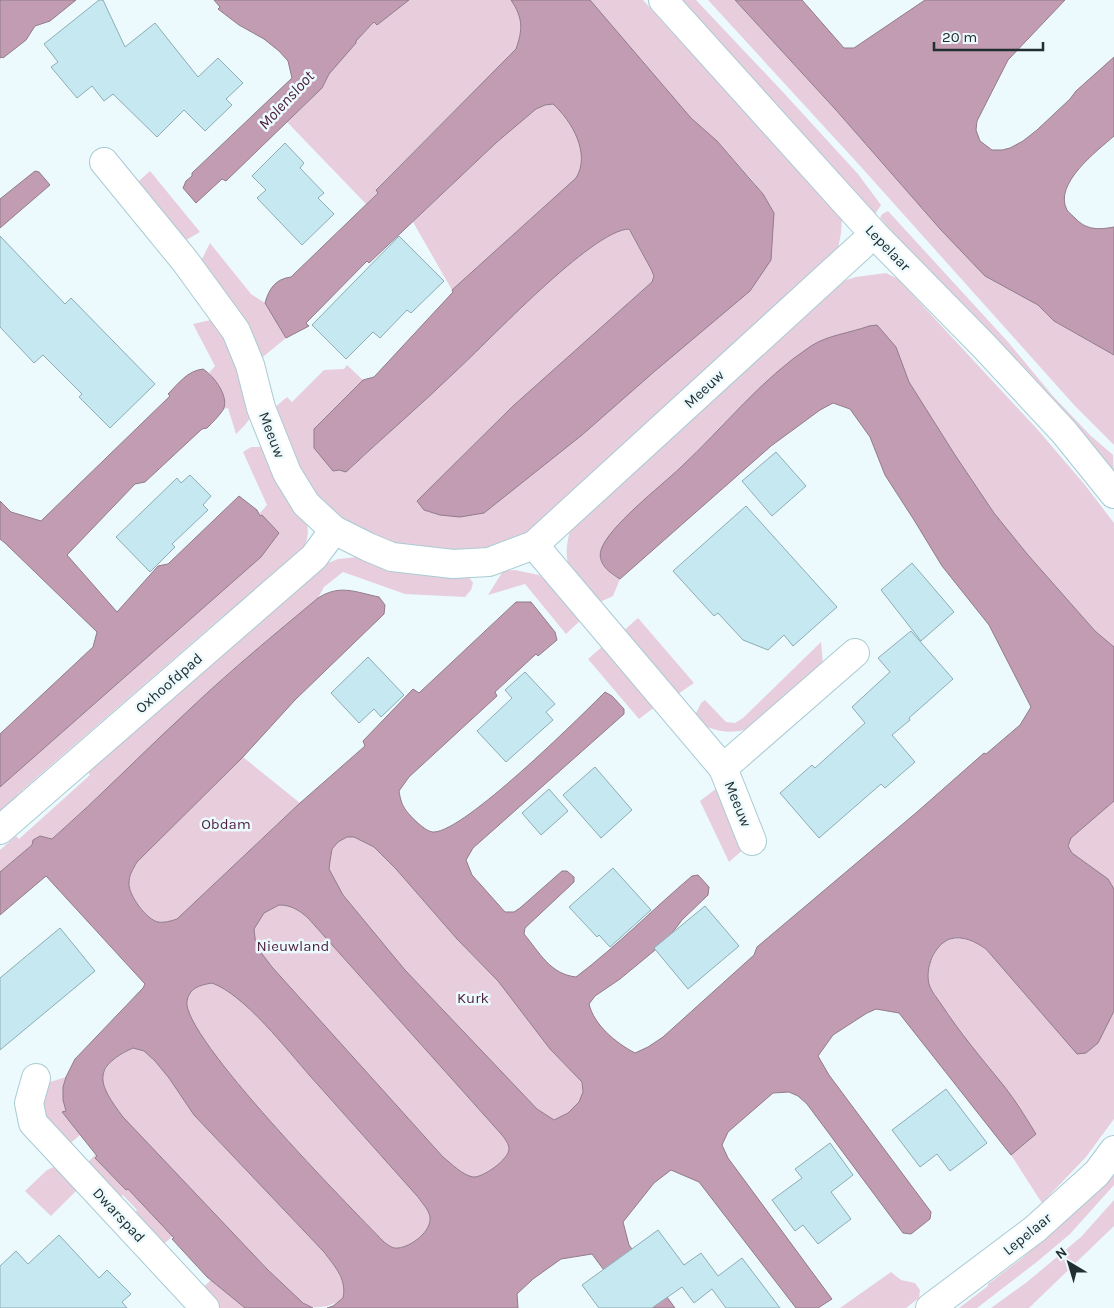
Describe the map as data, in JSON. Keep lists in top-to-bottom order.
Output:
{
  "streets": {
    "street": [
      "Lepelaar",
      "Meeuw",
      "Oxhoofdpad",
      "Dwarspad"
    ]
  },
  "crossings": [
    ["Lepelaar", "Meeuw"],
    ["Meeuw", "Oxhoofdpad"]
  ],
  "water": ["Molensloot"],
  "parks": ["Obdam", "Nieuwland", "Kurk"],
  "scale_bar": "20 m",
  "north": "top left"
}
